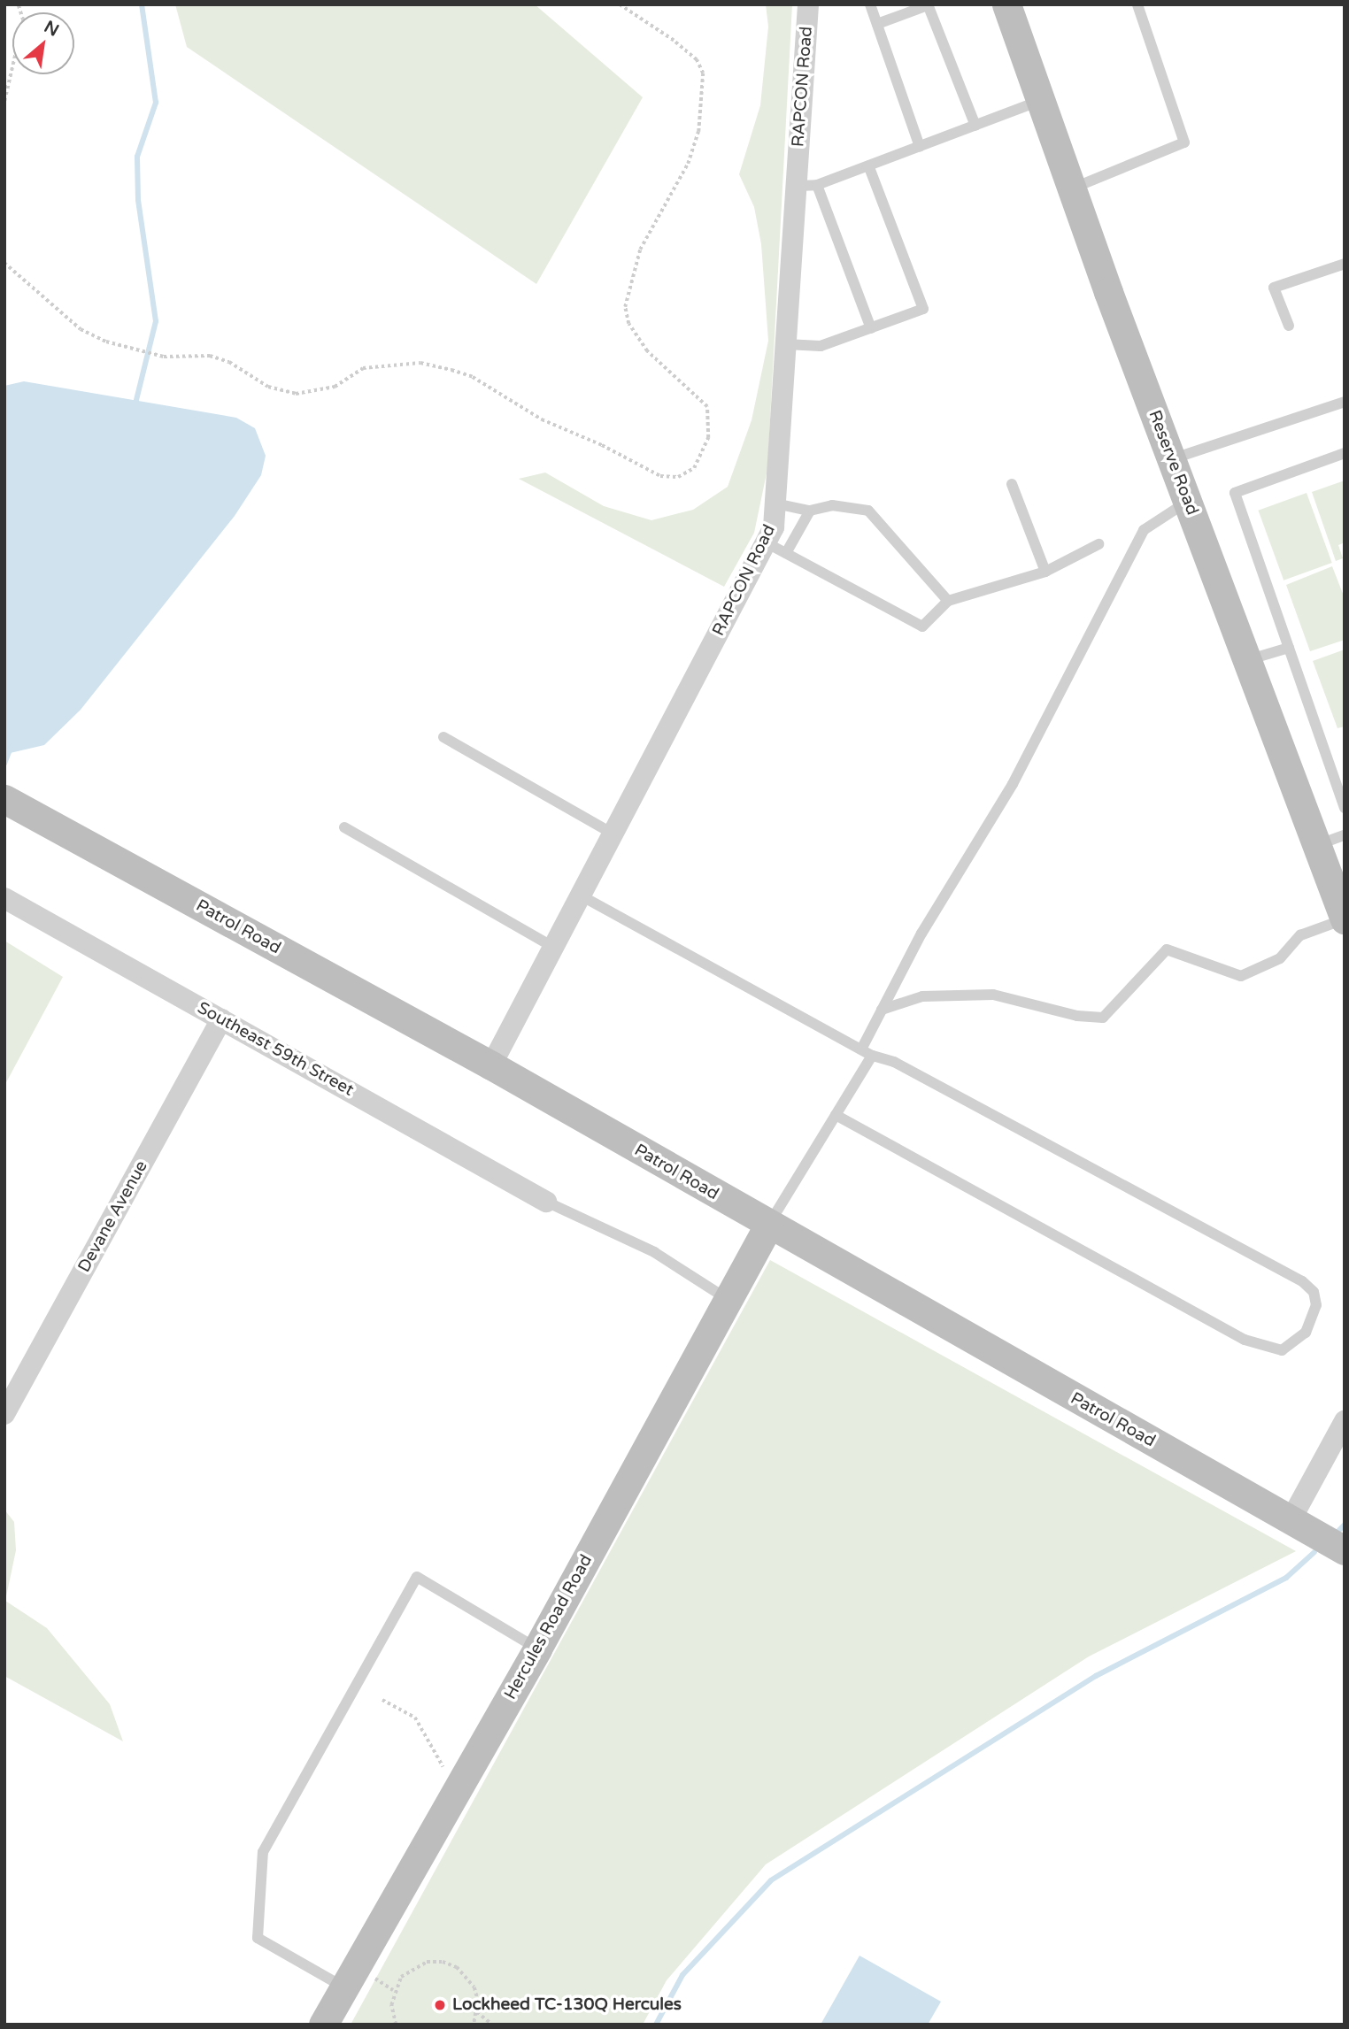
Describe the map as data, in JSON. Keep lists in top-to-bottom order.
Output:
{
  "streets": {
    "street": [
      "RAPCON Road",
      "Reserve Road",
      "Patrol Road",
      "Southeast 59th Street",
      "Devane Avenue",
      "Hercules Road Road"
    ]
  },
  "crossings": [
    ["RAPCON Road", "Patrol Road"],
    ["Patrol Road", "Hercules Road Road"],
    ["Southeast 59th Street", "Devane Avenue"]
  ],
  "places": ["Lockheed TC-130Q Hercules"],
  "north": "top right"
}
